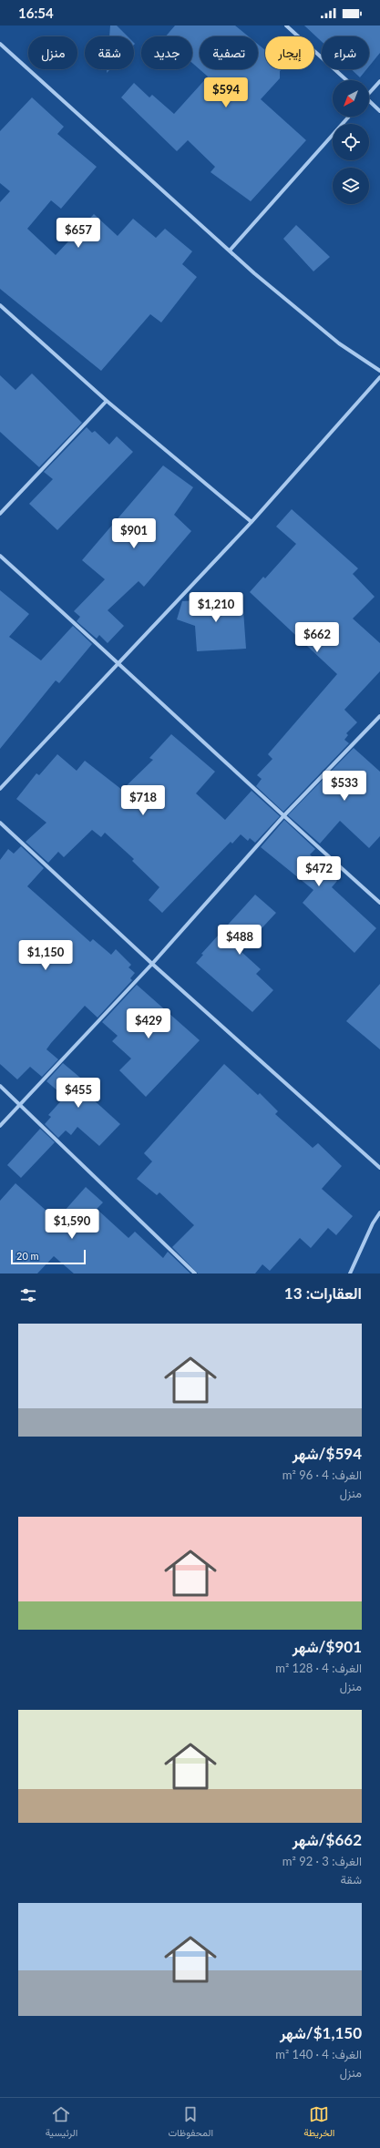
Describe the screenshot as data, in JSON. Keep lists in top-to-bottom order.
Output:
{
  "scale_bar": "20 m",
  "north": "bottom left",
  "page": {
    "status": "16:54",
    "chip": [
      "شراء",
      "إيجار",
      "تصفية",
      "جديد",
      "شقة",
      "منزل"
    ],
    "price": [
      "$594",
      "$657",
      "$901",
      "$1,210",
      "$662",
      "$533",
      "$718",
      "$472",
      "$488",
      "$1,150",
      "$429",
      "$455",
      "$1,590"
    ],
    "scale": "20 m",
    "heading": "العقارات: 13",
    "list": [
      {
        "name": "$594/شهر",
        "note": "الغرف: 4 · 96 m² · منزل"
      },
      {
        "name": "$901/شهر",
        "note": "الغرف: 4 · 128 m² · منزل"
      },
      {
        "name": "$662/شهر",
        "note": "الغرف: 3 · 92 m² · شقة"
      },
      {
        "name": "$1,150/شهر",
        "note": "الغرف: 4 · 140 m² · منزل"
      }
    ],
    "tabs": ["الخريطة", "المحفوظات", "الرئيسية"]
  }
}
